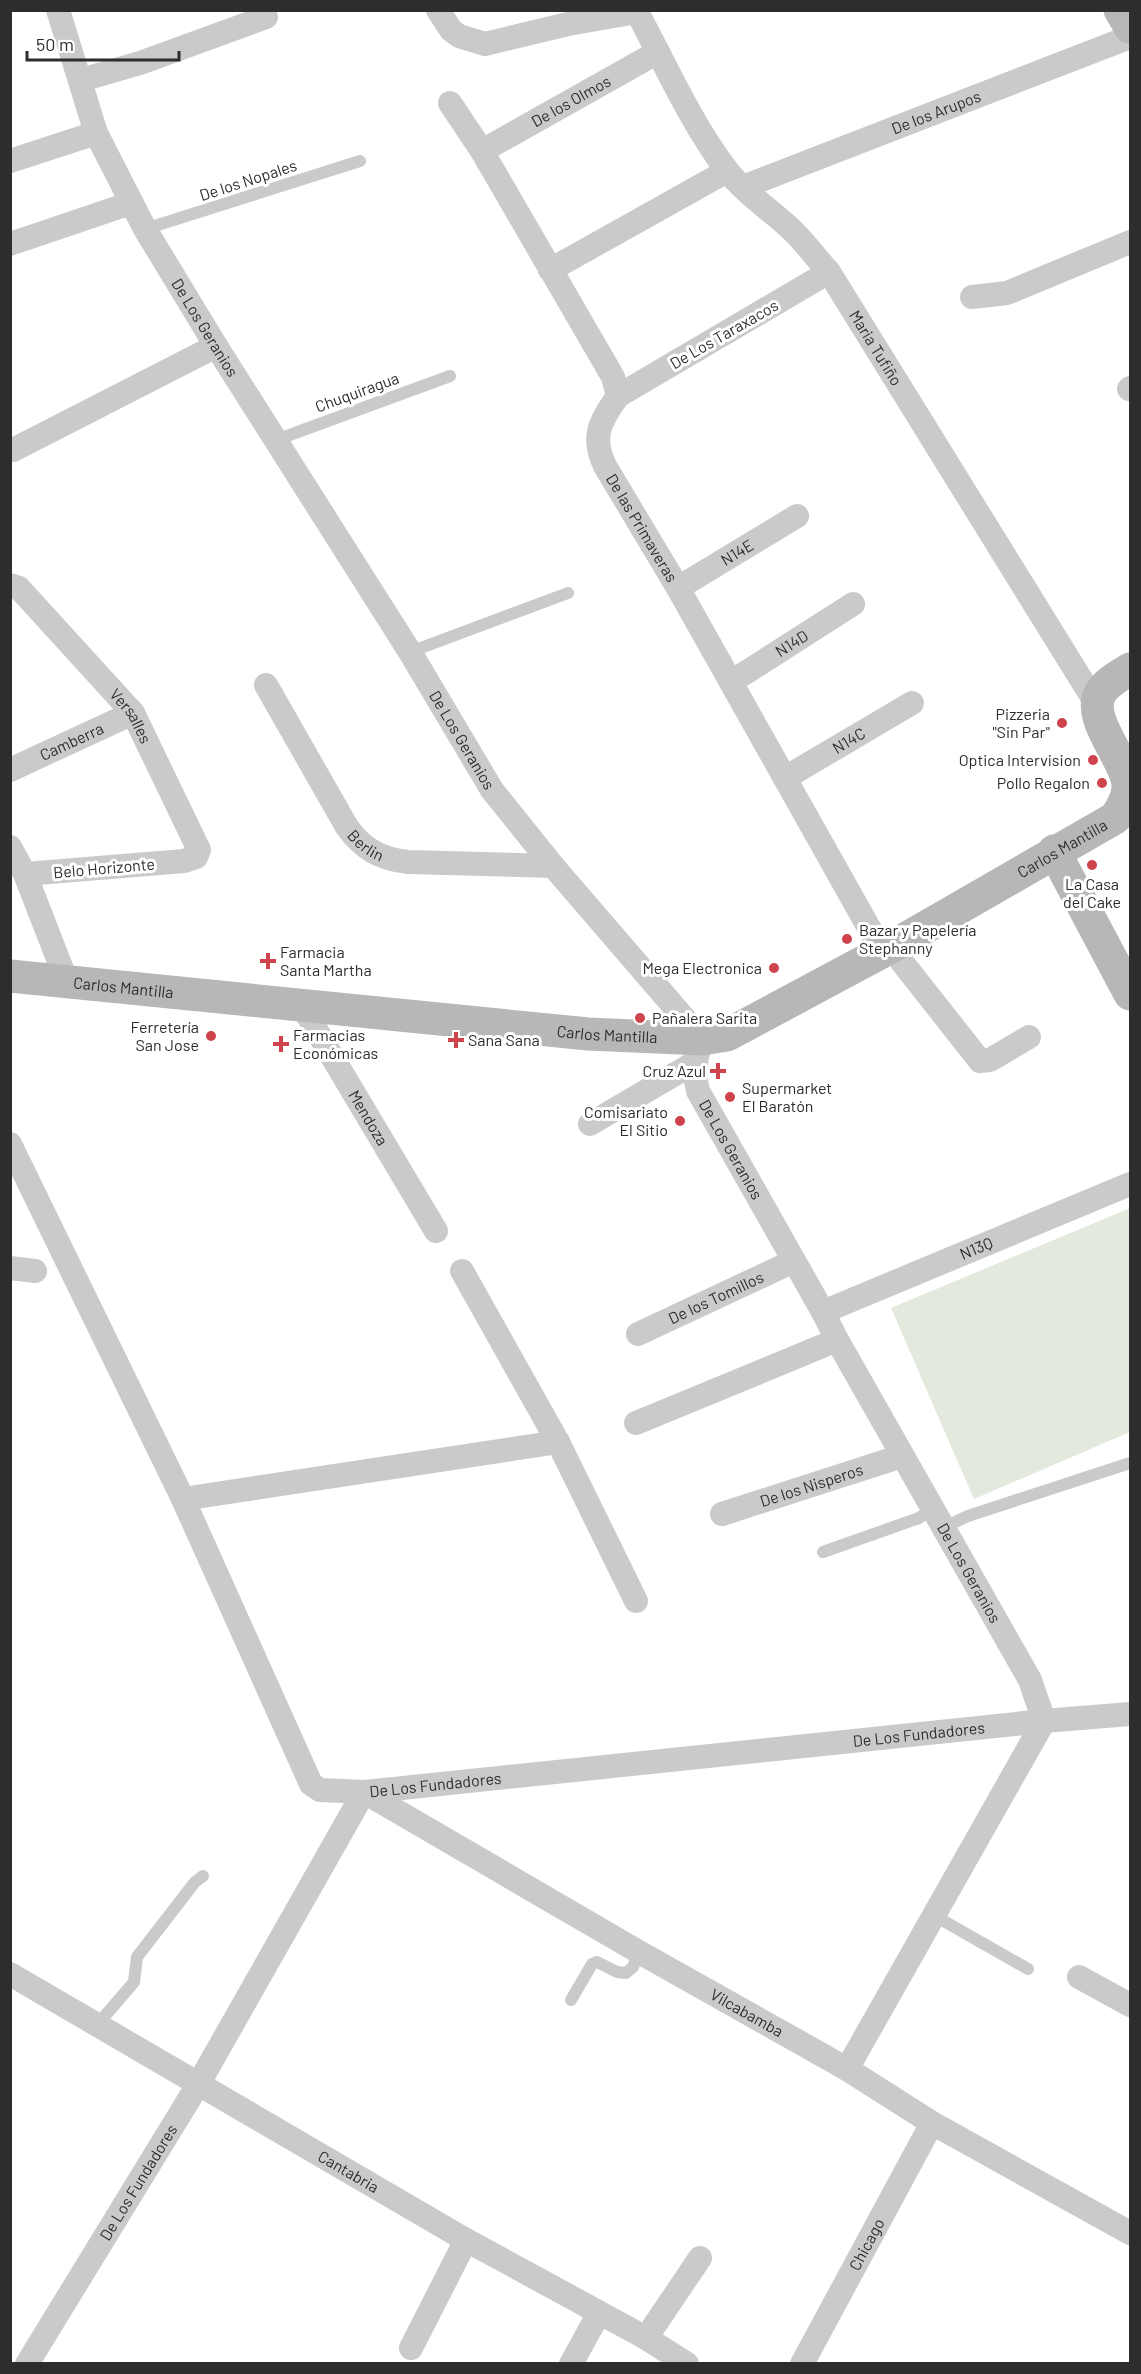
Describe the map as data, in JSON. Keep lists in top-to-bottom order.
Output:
{
  "streets": {
    "street": [
      "De los Olmos",
      "De los Arupos",
      "De Los Geranios",
      "De Los Taraxacos",
      "Maria Tufiño",
      "De las Primaveras",
      "N14E",
      "N14D",
      "Versalles",
      "Camberra",
      "N14C",
      "Berlin",
      "Carlos Mantilla",
      "Belo Horizonte",
      "Mendoza",
      "N13Q",
      "De los Tomillos",
      "De los Nisperos",
      "De Los Fundadores",
      "Vilcabamba",
      "Cantabria",
      "Chicago"
    ],
    "lane": ["De los Nopales", "Chuquiragua"]
  },
  "crossings": [
    ["De los Olmos", "Maria Tufiño"],
    ["De los Arupos", "Maria Tufiño"],
    ["De los Nopales", "De Los Geranios"],
    ["De Los Geranios", "Chuquiragua"],
    ["De Los Geranios", "Berlin"],
    ["De Los Geranios", "Carlos Mantilla"],
    ["De Los Geranios", "N13Q"],
    ["De Los Geranios", "De los Tomillos"],
    ["De Los Geranios", "De los Nisperos"],
    ["De Los Geranios", "De Los Fundadores"],
    ["De Los Taraxacos", "Maria Tufiño"],
    ["De Los Taraxacos", "De las Primaveras"],
    ["De las Primaveras", "N14E"],
    ["De las Primaveras", "N14D"],
    ["De las Primaveras", "N14C"],
    ["De las Primaveras", "Carlos Mantilla"],
    ["Versalles", "Camberra"],
    ["Versalles", "Belo Horizonte"],
    ["Carlos Mantilla", "Mendoza"],
    ["De Los Fundadores", "Vilcabamba"],
    ["De Los Fundadores", "Cantabria"],
    ["Vilcabamba", "Chicago"]
  ],
  "places": {
    "other": [
      "Pizzeria \"Sin Par\"",
      "Optica Intervision",
      "Pollo Regalon",
      "La Casa del Cake",
      "Bazar y Papelería Stephanny",
      "Mega Electronica",
      "Pañalera Sarita",
      "Ferretería San Jose",
      "Supermarket El Baratón",
      "Comisariato El Sitio"
    ],
    "health": [
      "Farmacia Santa Martha",
      "Sana Sana",
      "Farmacias Económicas",
      "Cruz Azul"
    ]
  },
  "scale_bar": "50 m"
}
